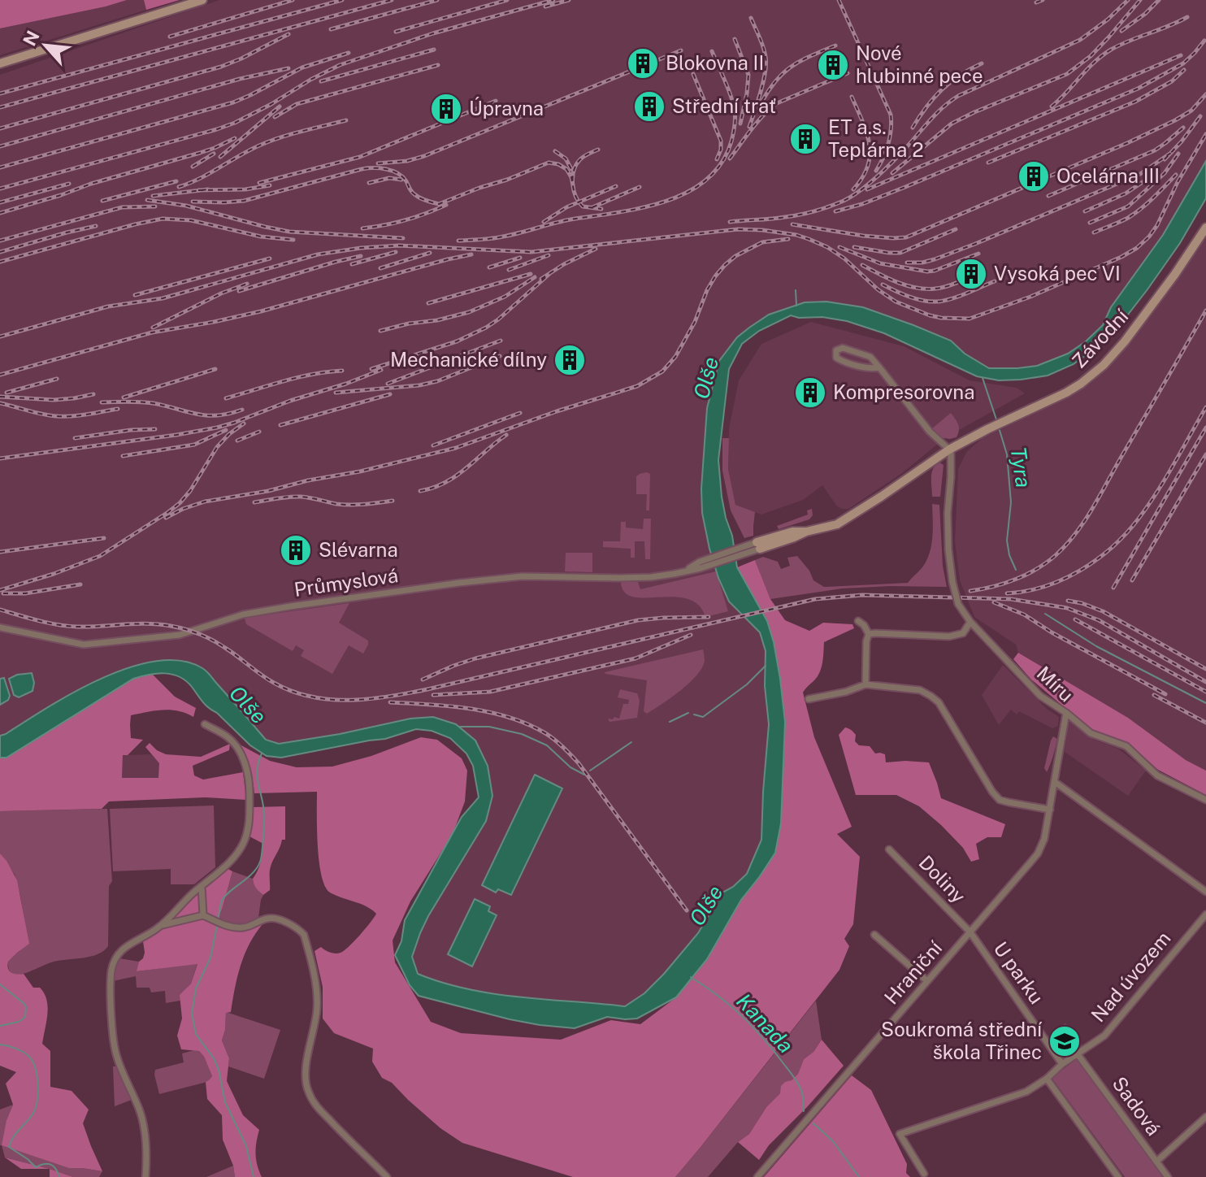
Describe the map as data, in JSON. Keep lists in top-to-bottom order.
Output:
{
  "streets": {
    "street": [
      "Závodní",
      "Průmyslová",
      "Míru",
      "Doliny",
      "Hraniční",
      "U parku",
      "Nad úvozem",
      "Sadová"
    ]
  },
  "crossings": [
    ["Závodní", "Průmyslová"],
    ["Závodní", "Míru"],
    ["Míru", "Hraniční"],
    ["Doliny", "Hraniční"],
    ["Doliny", "U parku"],
    ["Hraniční", "U parku"],
    ["U parku", "Nad úvozem"],
    ["Nad úvozem", "Sadová"]
  ],
  "water": ["Olše", "Tyra", "Kanada"],
  "places": {
    "building": [
      "Blokovna II",
      "Nové hlubinné pece",
      "Střední trať",
      "Úpravna",
      "ET a.s. Teplárna 2",
      "Ocelárna III",
      "Vysoká pec VI",
      "Mechanické dílny",
      "Kompresorovna",
      "Slévarna"
    ],
    "school or university": ["Soukromá střední škola Třinec"]
  },
  "north": "top left"
}
